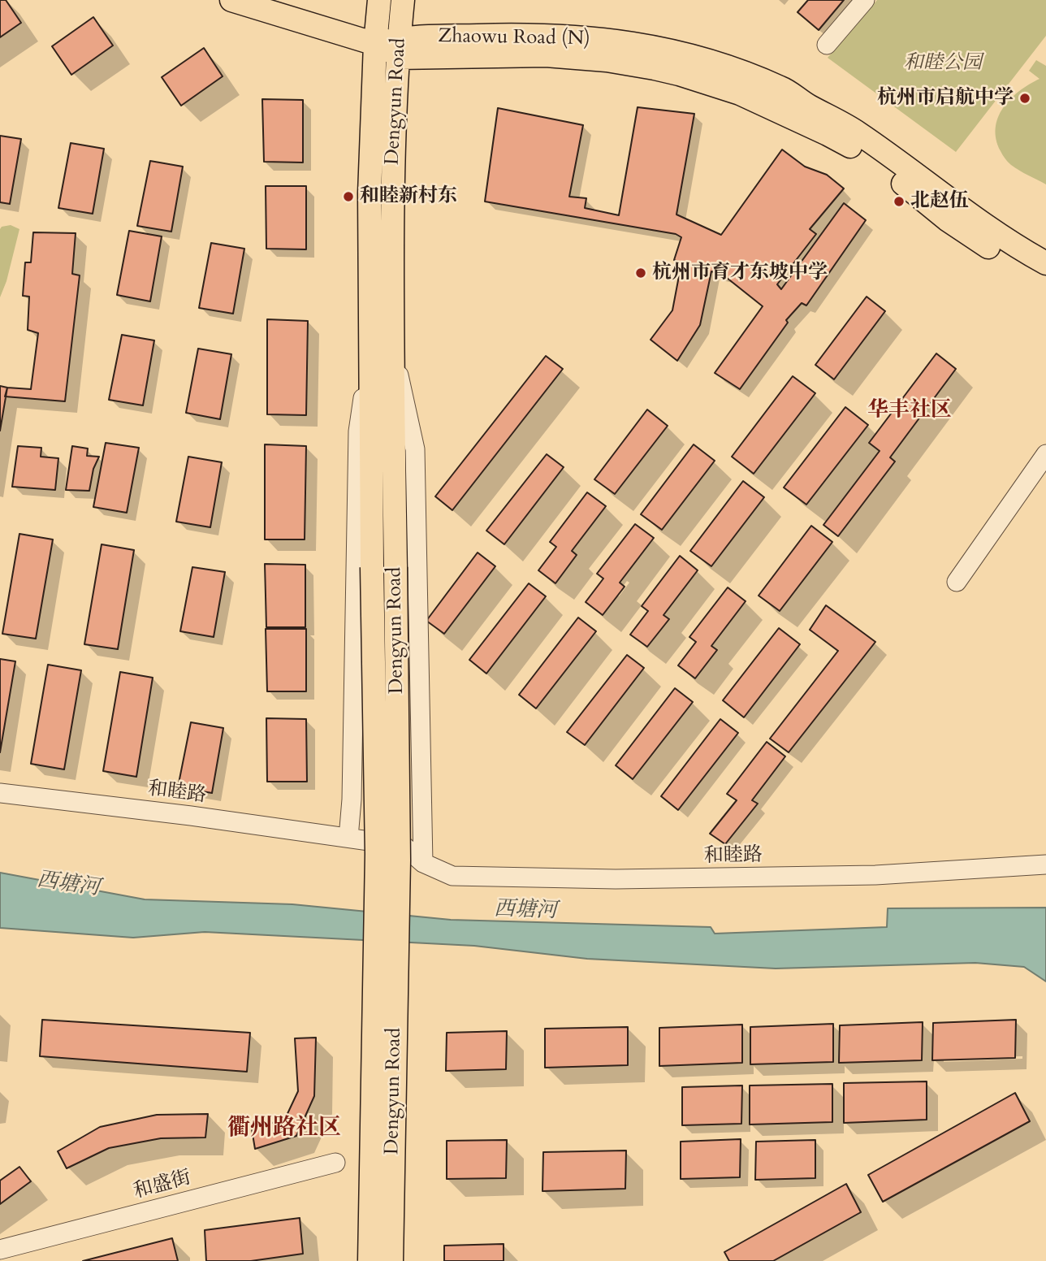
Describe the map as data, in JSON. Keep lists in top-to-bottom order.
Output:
{
  "streets": {
    "main road": ["Zhaowu Road (N)", "Dengyun Road"],
    "street": ["和睦路", "和盛街"]
  },
  "crossings": [
    ["Zhaowu Road (N)", "Dengyun Road"]
  ],
  "districts": ["华丰社区", "衢州路社区"],
  "water": ["西塘河"],
  "parks": ["和睦公园"],
  "places": [
    "杭州市启航中学",
    "和睦新村东",
    "北赵伍",
    "杭州市育才东坡中学"
  ]
}
